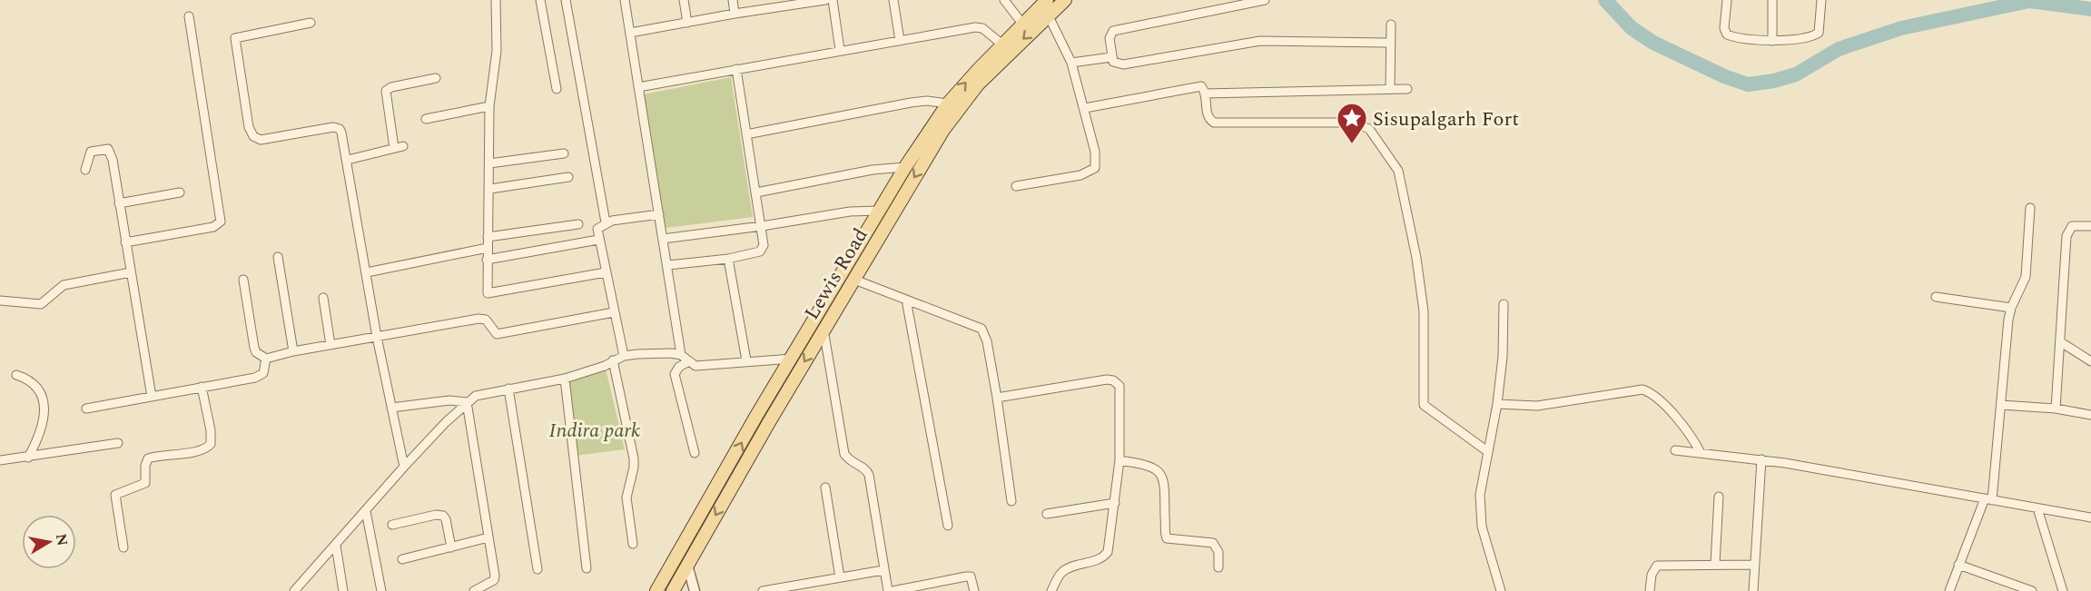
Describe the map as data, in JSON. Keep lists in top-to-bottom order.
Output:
{
  "streets": {
    "main road": ["Lewis Road"]
  },
  "parks": ["Indira park"],
  "places": {
    "place": ["Sisupalgarh Fort"]
  },
  "north": "right"
}
